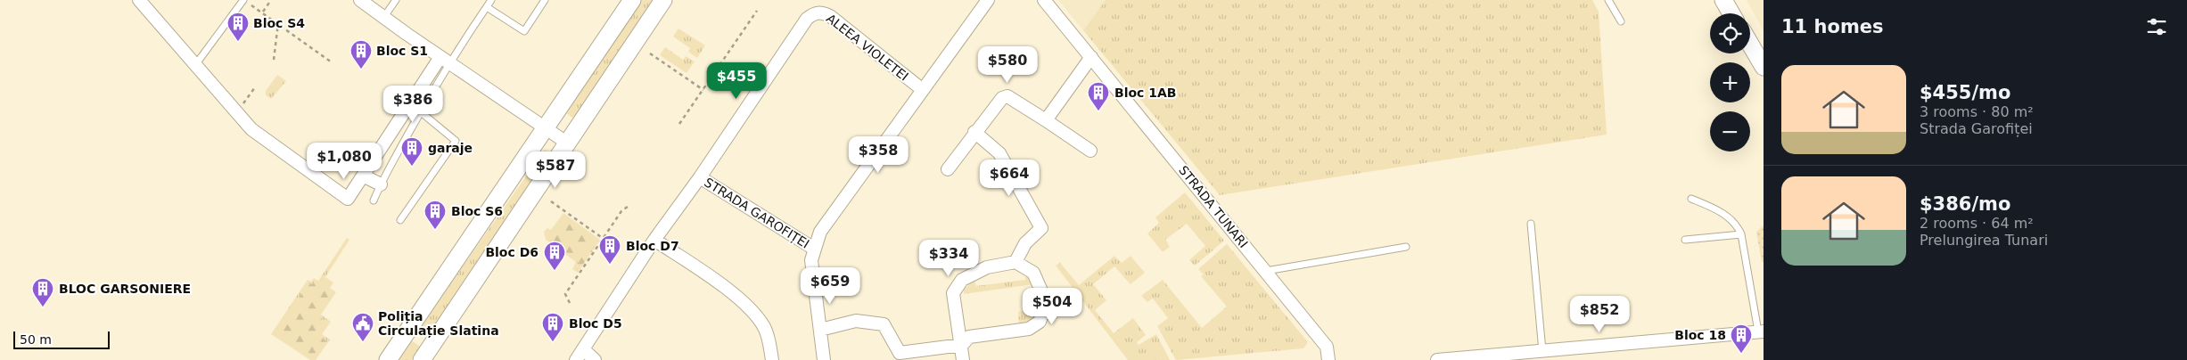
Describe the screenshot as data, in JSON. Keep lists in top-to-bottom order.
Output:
{
  "streets": {
    "street": ["ALEEA VIOLETEI", "STRADA TUNARI", "STRADA GAROFIȚEI"]
  },
  "crossings": [
    ["ALEEA VIOLETEI", "STRADA GAROFIȚEI"]
  ],
  "places": {
    "building": [
      "Bloc S4",
      "Bloc S1",
      "Bloc 1AB",
      "garaje",
      "Bloc S6",
      "Bloc D7",
      "Bloc D6",
      "BLOC GARSONIERE",
      "Bloc D5",
      "Bloc 18"
    ],
    "public building": ["Poliția Circulație Slatina"]
  },
  "scale_bar": "50 m",
  "page": {
    "heading": "11 homes",
    "map_buttons": ["+", "−"],
    "price": [
      "$580",
      "$455",
      "$386",
      "$358",
      "$1,080",
      "$587",
      "$664",
      "$334",
      "$659",
      "$504",
      "$852"
    ],
    "list": [
      {
        "name": "$455/mo",
        "note": "3 rooms · 80 m² · Strada Garofiței"
      },
      {
        "name": "$386/mo",
        "note": "2 rooms · 64 m² · Prelungirea Tunari"
      }
    ],
    "scale": "50 m"
  }
}
